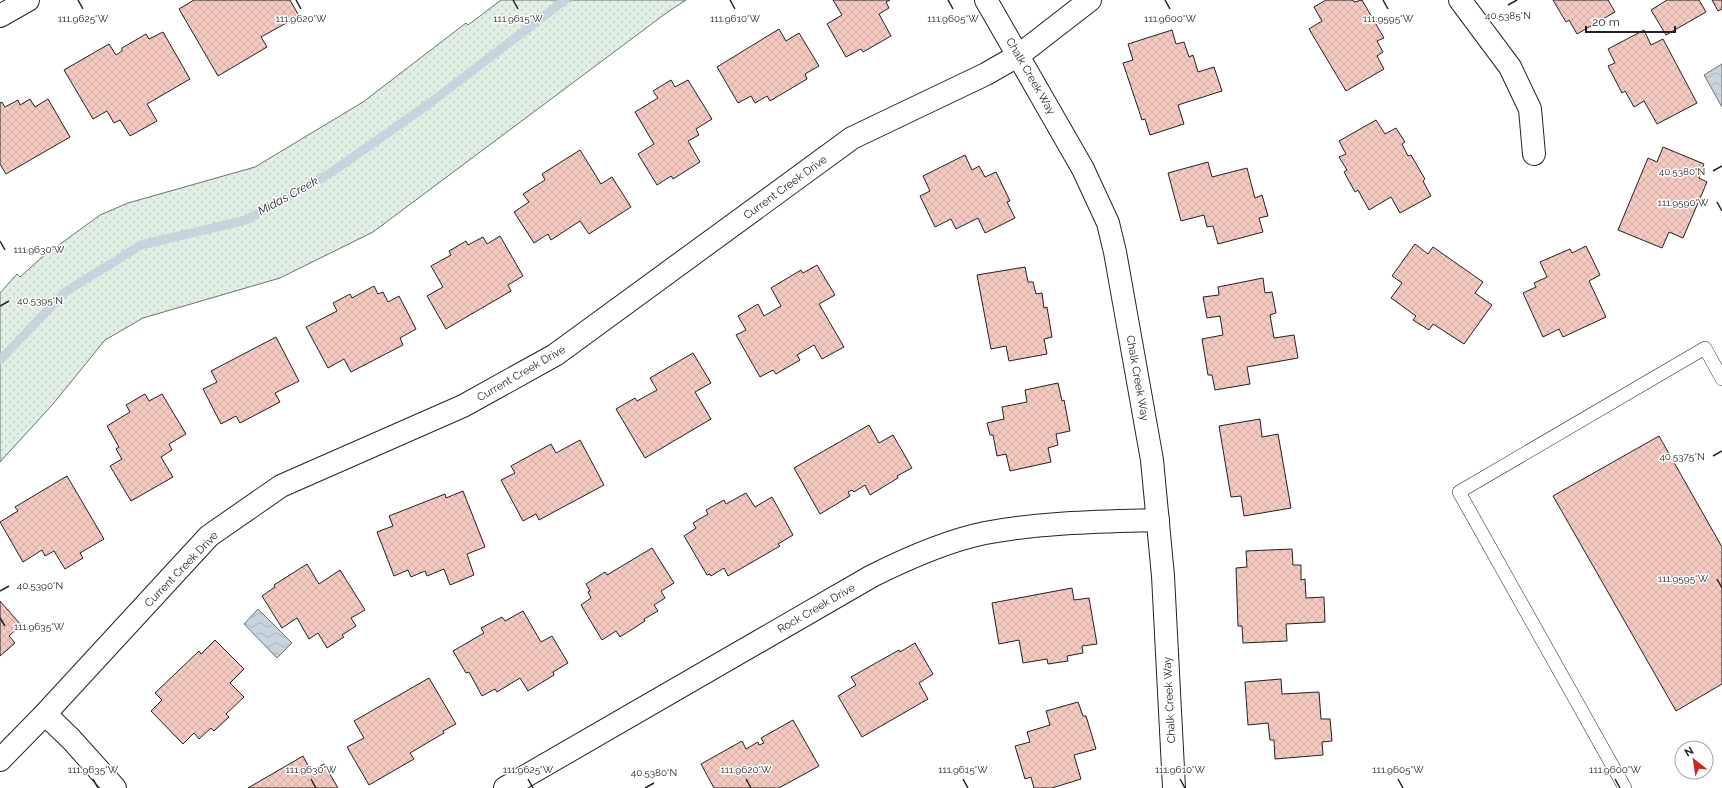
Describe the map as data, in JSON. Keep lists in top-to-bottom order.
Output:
{
  "streets": {
    "street": ["Chalk Creek Way", "Current Creek Drive", "Rock Creek Drive"]
  },
  "crossings": [
    ["Chalk Creek Way", "Current Creek Drive"],
    ["Chalk Creek Way", "Rock Creek Drive"]
  ],
  "water": ["Midas Creek"],
  "scale_bar": "20 m",
  "north": "top left",
  "coordinates": [
    "40.5385°N",
    "111.9620°W",
    "111.9610°W",
    "111.9600°W",
    "111.9595°W",
    "111.9625°W",
    "111.9615°W",
    "111.9605°W",
    "40.5380°N",
    "111.9590°W",
    "111.9630°W",
    "40.5395°N",
    "40.5375°N",
    "40.5390°N",
    "111.9635°W"
  ]
}
